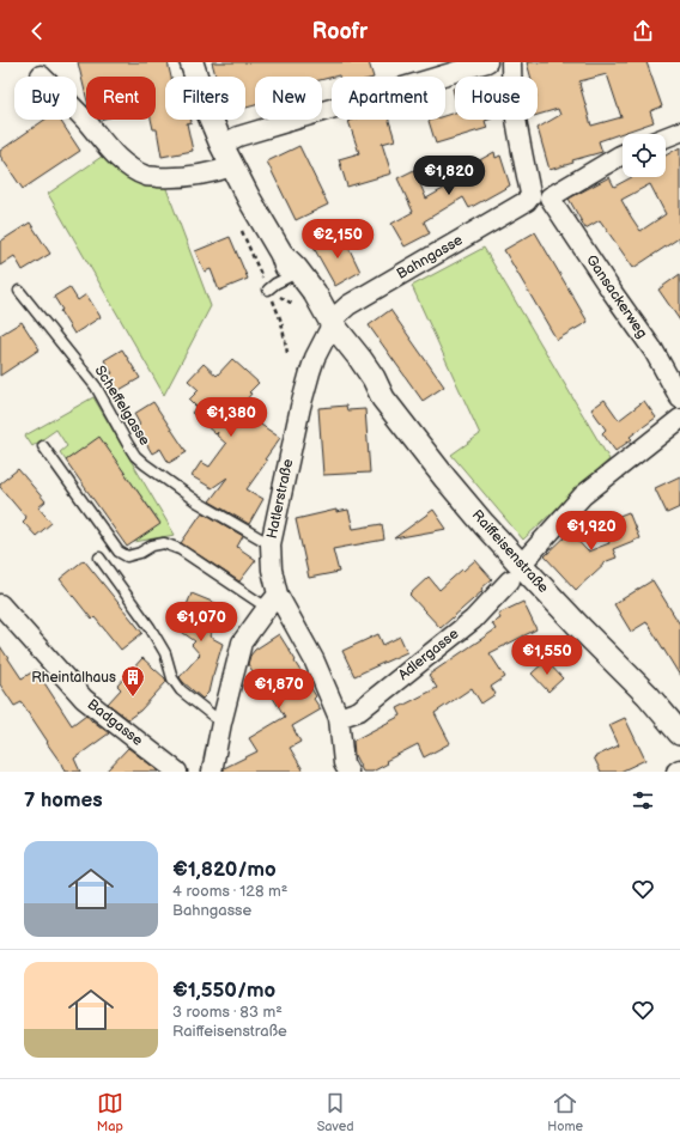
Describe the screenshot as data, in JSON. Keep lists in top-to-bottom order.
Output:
{
  "streets": {
    "street": [
      "Bahngasse",
      "Gansackerweg",
      "Hatlerstraße",
      "Raiffeisenstraße",
      "Adlergasse",
      "Badgasse"
    ],
    "lane": ["Scheffelgasse"]
  },
  "crossings": [
    ["Bahngasse", "Hatlerstraße"],
    ["Bahngasse", "Raiffeisenstraße"],
    ["Scheffelgasse", "Hatlerstraße"],
    ["Hatlerstraße", "Raiffeisenstraße"],
    ["Hatlerstraße", "Adlergasse"],
    ["Raiffeisenstraße", "Adlergasse"]
  ],
  "places": {
    "building": ["Rheintalhaus"]
  },
  "page": {
    "header": "Roofr",
    "chip": [
      "Buy",
      "Rent",
      "Filters",
      "New",
      "Apartment",
      "House"
    ],
    "price": [
      "€1,820",
      "€2,150",
      "€1,380",
      "€1,920",
      "€1,070",
      "€1,550",
      "€1,870"
    ],
    "heading": "7 homes",
    "list": [
      {
        "name": "€1,820/mo",
        "note": "4 rooms · 128 m² · Bahngasse"
      },
      {
        "name": "€1,550/mo",
        "note": "3 rooms · 83 m² · Raiffeisenstraße"
      }
    ],
    "tabs": ["Map", "Saved", "Home"]
  }
}
